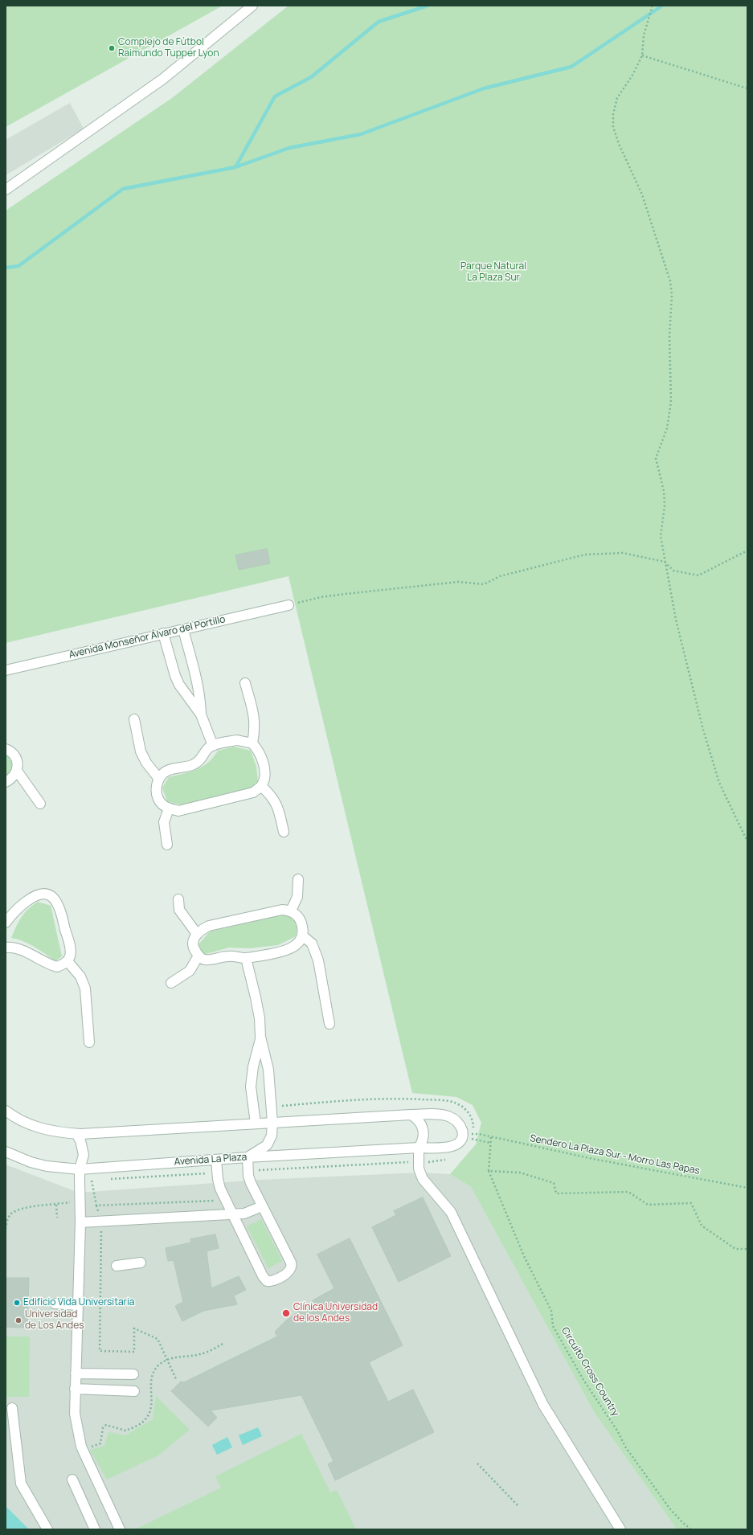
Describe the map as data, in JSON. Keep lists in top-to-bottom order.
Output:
{
  "streets": {
    "street": ["Avenida Monseñor Álvaro del Portillo", "Avenida La Plaza"],
    "path": ["Sendero La Plaza Sur - Morro Las Papas", "Circuito Cross Country"]
  },
  "parks": ["Parque Natural La Plaza Sur"],
  "places": [
    "Complejo de Fútbol Raimundo Tupper Lyon",
    "Edificio Vida Universitaria",
    "Clínica Universidad de los Andes",
    "Universidad de Los Andes"
  ]
}
